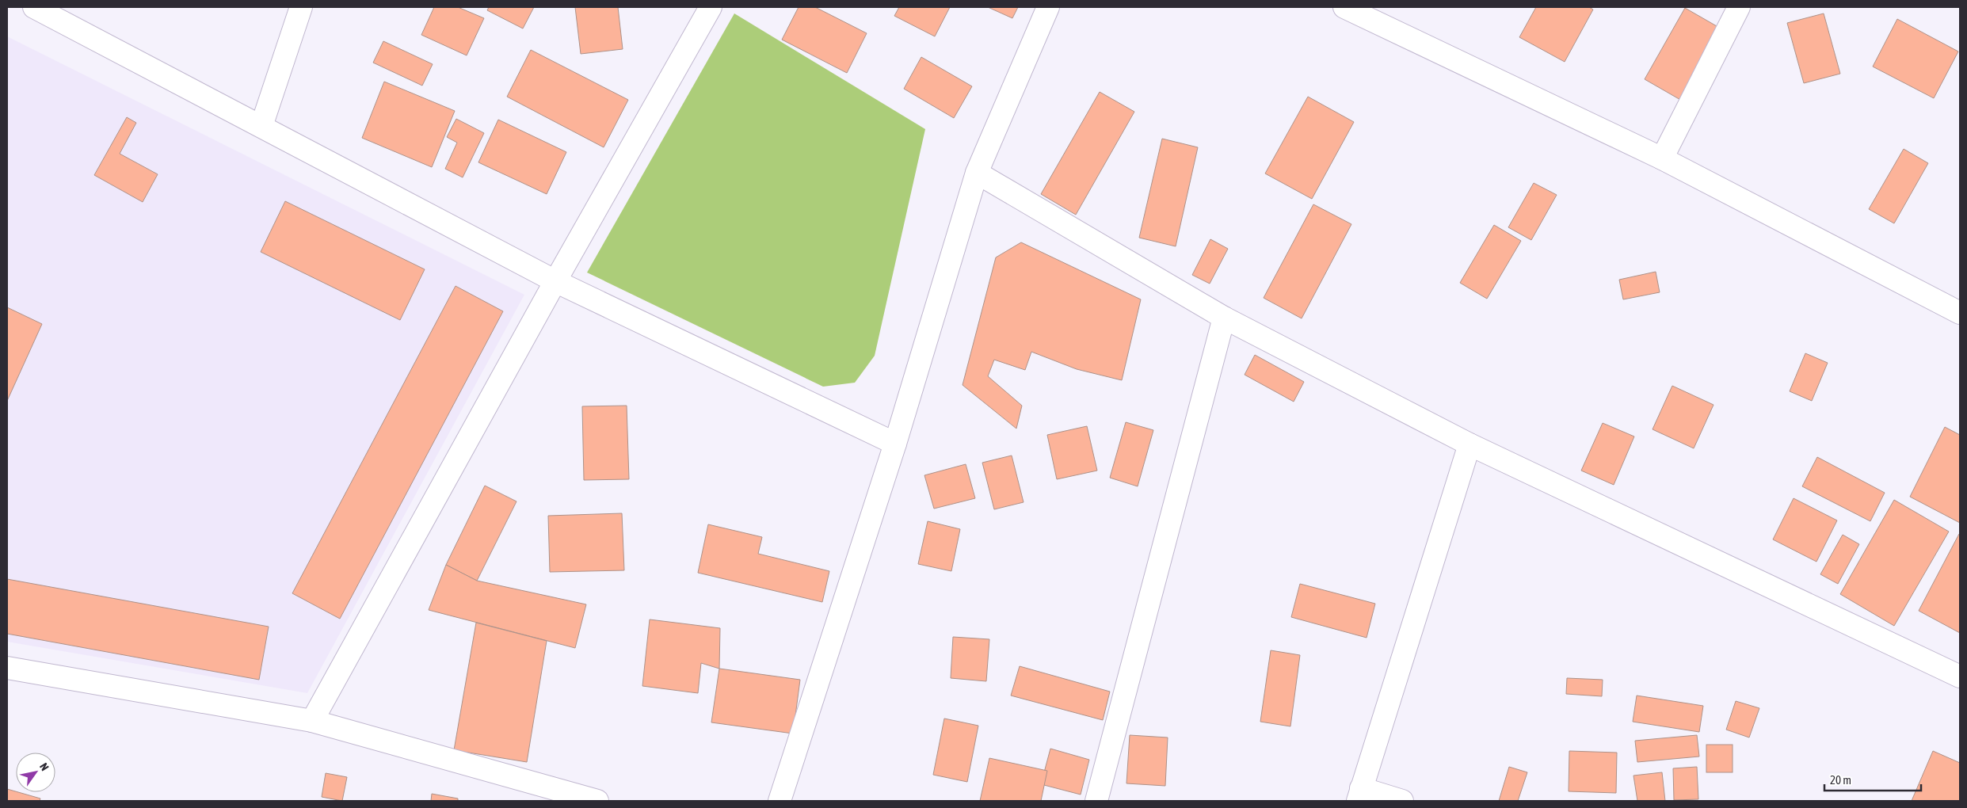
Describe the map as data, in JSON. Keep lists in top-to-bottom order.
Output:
{
  "scale_bar": "20 m",
  "north": "top right"
}
